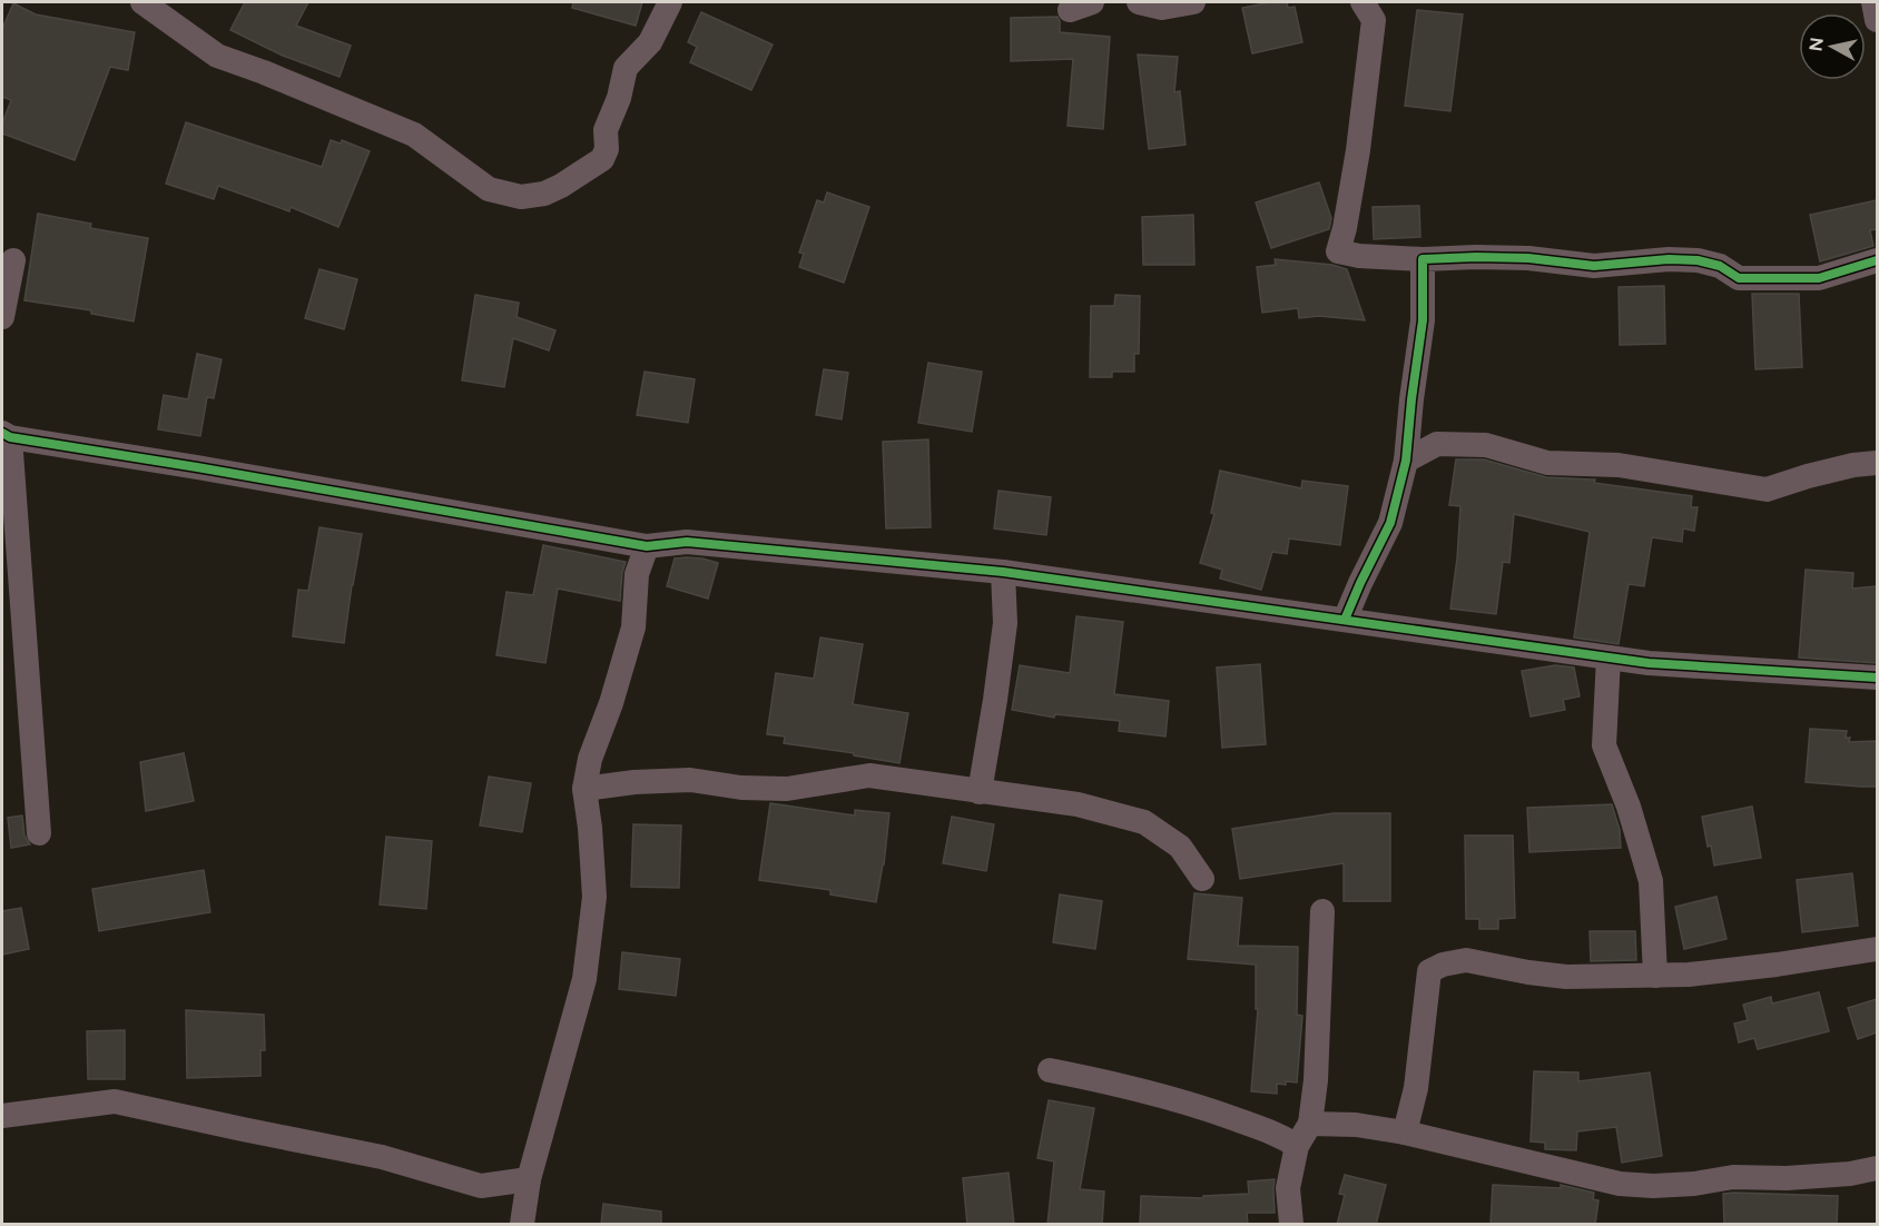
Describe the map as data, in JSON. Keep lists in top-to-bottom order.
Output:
{
  "north": "left"
}
